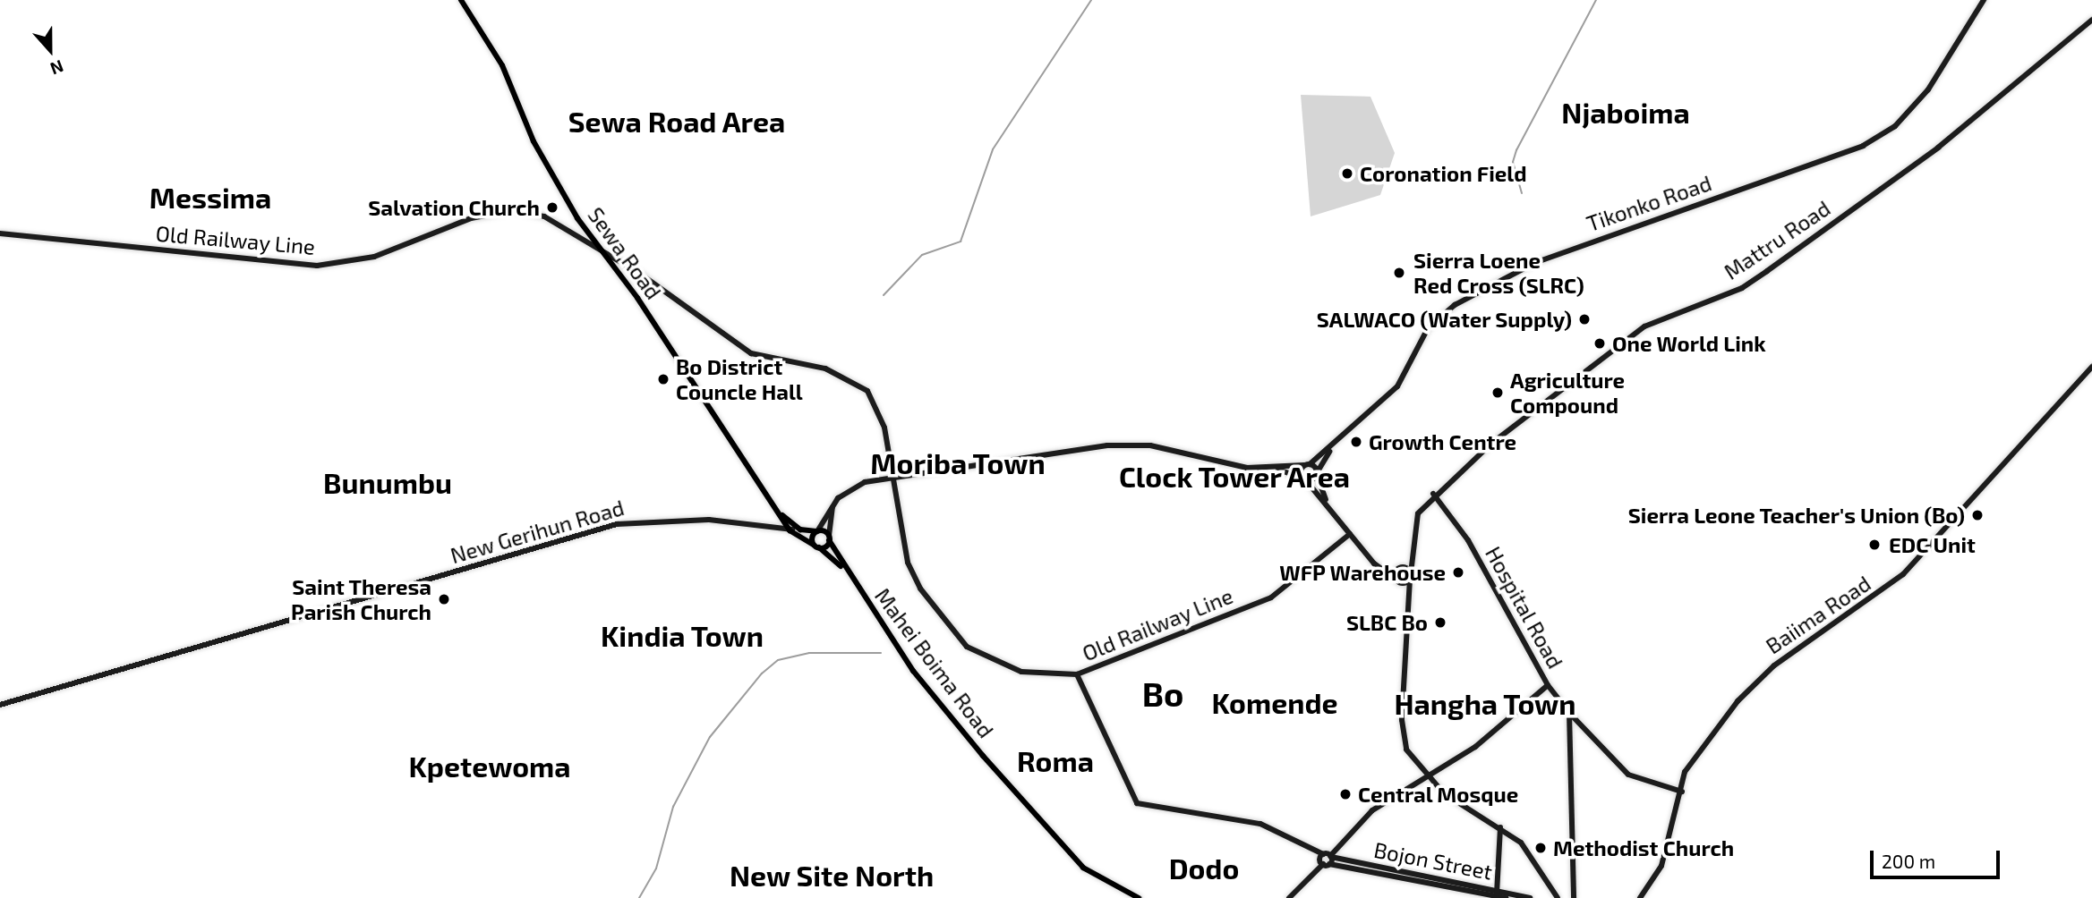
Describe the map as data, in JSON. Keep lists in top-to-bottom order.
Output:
{
  "streets": {
    "main road": ["Sewa Road", "Mahei Boima Road"],
    "street": [
      "Tikonko Road",
      "Old Railway Line",
      "Mattru Road",
      "New Gerihun Road",
      "Hospital Road",
      "Baiima Road",
      "Bojon Street"
    ]
  },
  "crossings": [
    ["Old Railway Line", "Sewa Road"],
    ["Old Railway Line", "Bojon Street"],
    ["Mattru Road", "Hospital Road"],
    ["Hospital Road", "Baiima Road"]
  ],
  "districts": [
    "Njaboima",
    "Sewa Road Area",
    "Messima",
    "Moriba Town",
    "Clock Tower Area",
    "Bunumbu",
    "Kindia Town",
    "Bo",
    "Komende",
    "Hangha Town",
    "Roma",
    "Kpetewoma",
    "Dodo",
    "New Site North"
  ],
  "places": [
    "Coronation Field",
    "Salvation Church",
    "Sierra Loene Red Cross (SLRC)",
    "SALWACO (Water Supply)",
    "One World Link",
    "Bo District Councle Hall",
    "Agriculture Compound",
    "Growth Centre",
    "Sierra Leone Teacher's Union (Bo)",
    "EDC Unit",
    "WFP Warehouse",
    "Saint Theresa Parish Church",
    "SLBC Bo",
    "Central Mosque",
    "Methodist Church"
  ],
  "scale_bar": "200 m",
  "north": "bottom"
}
